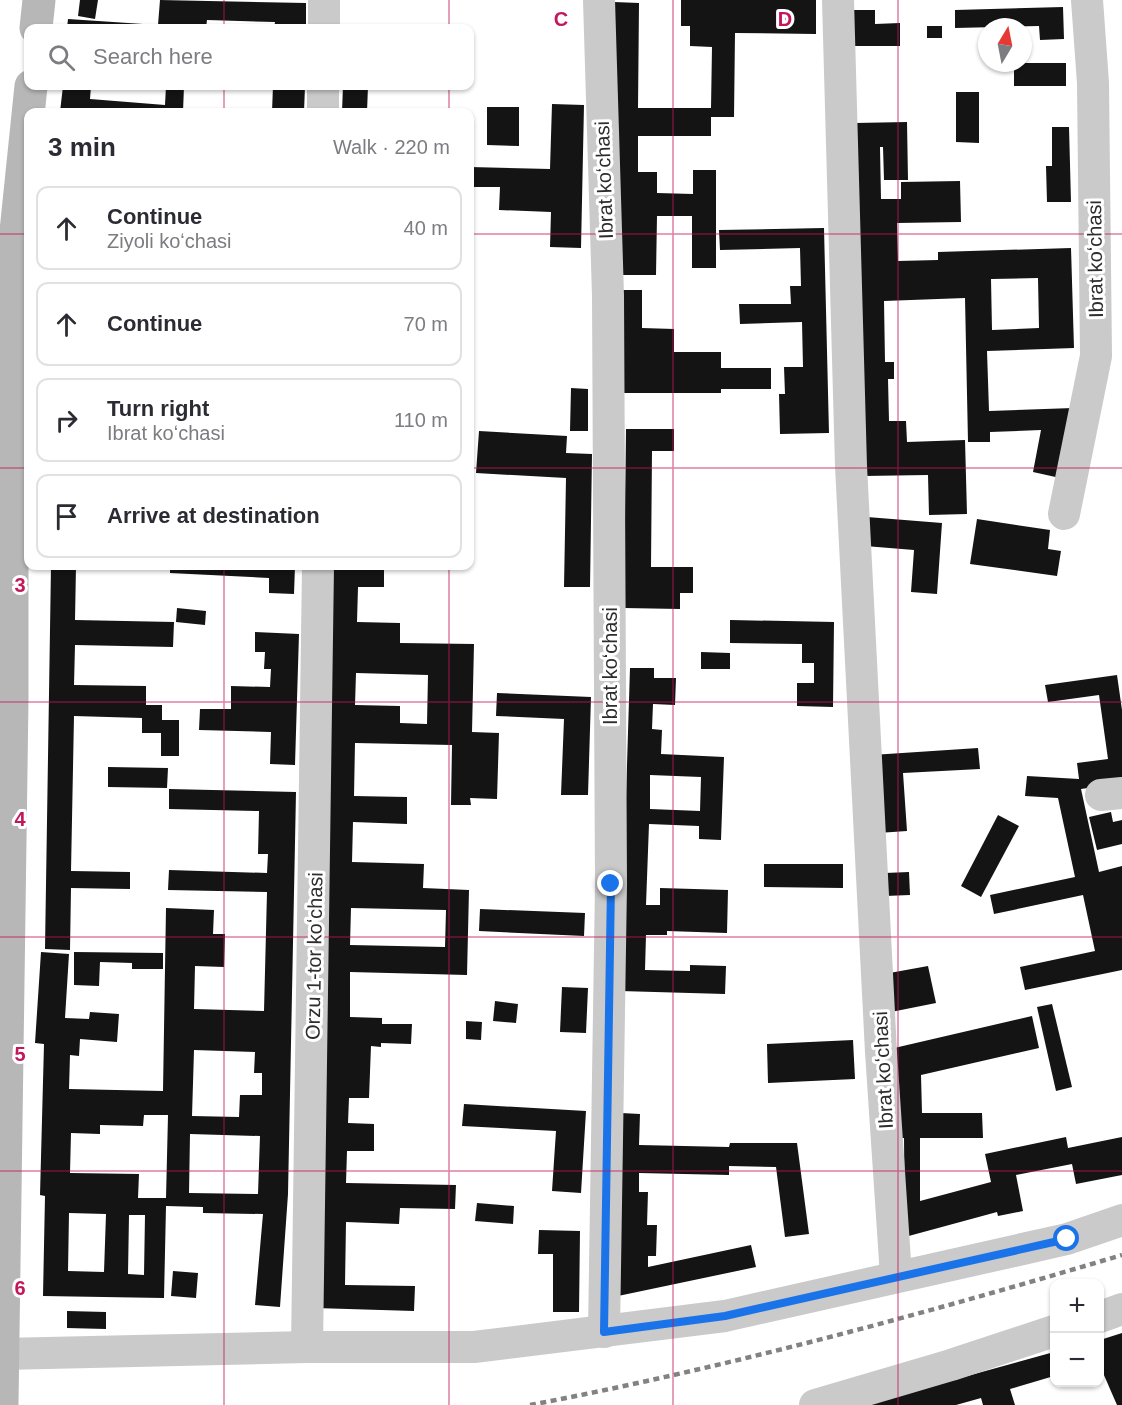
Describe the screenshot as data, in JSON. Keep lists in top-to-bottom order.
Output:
{
  "streets": {
    "street": ["Ibrat koʻchasi", "Orzu 1-tor koʻchasi"]
  },
  "north": "top",
  "page": {
    "search": "Search here",
    "heading": ["3 min", "Walk · 220 m"],
    "list": [
      ["Continue", "Ziyoli koʻchasi", "40 m"],
      ["Continue", "70 m"],
      ["Turn right", "Ibrat koʻchasi", "110 m"],
      "Arrive at destination"
    ],
    "map_buttons": ["+", "−"]
  },
  "grid": {
    "columns": ["C", "D"],
    "rows": [
      "3",
      "4",
      "5",
      "6"
    ]
  }
}
